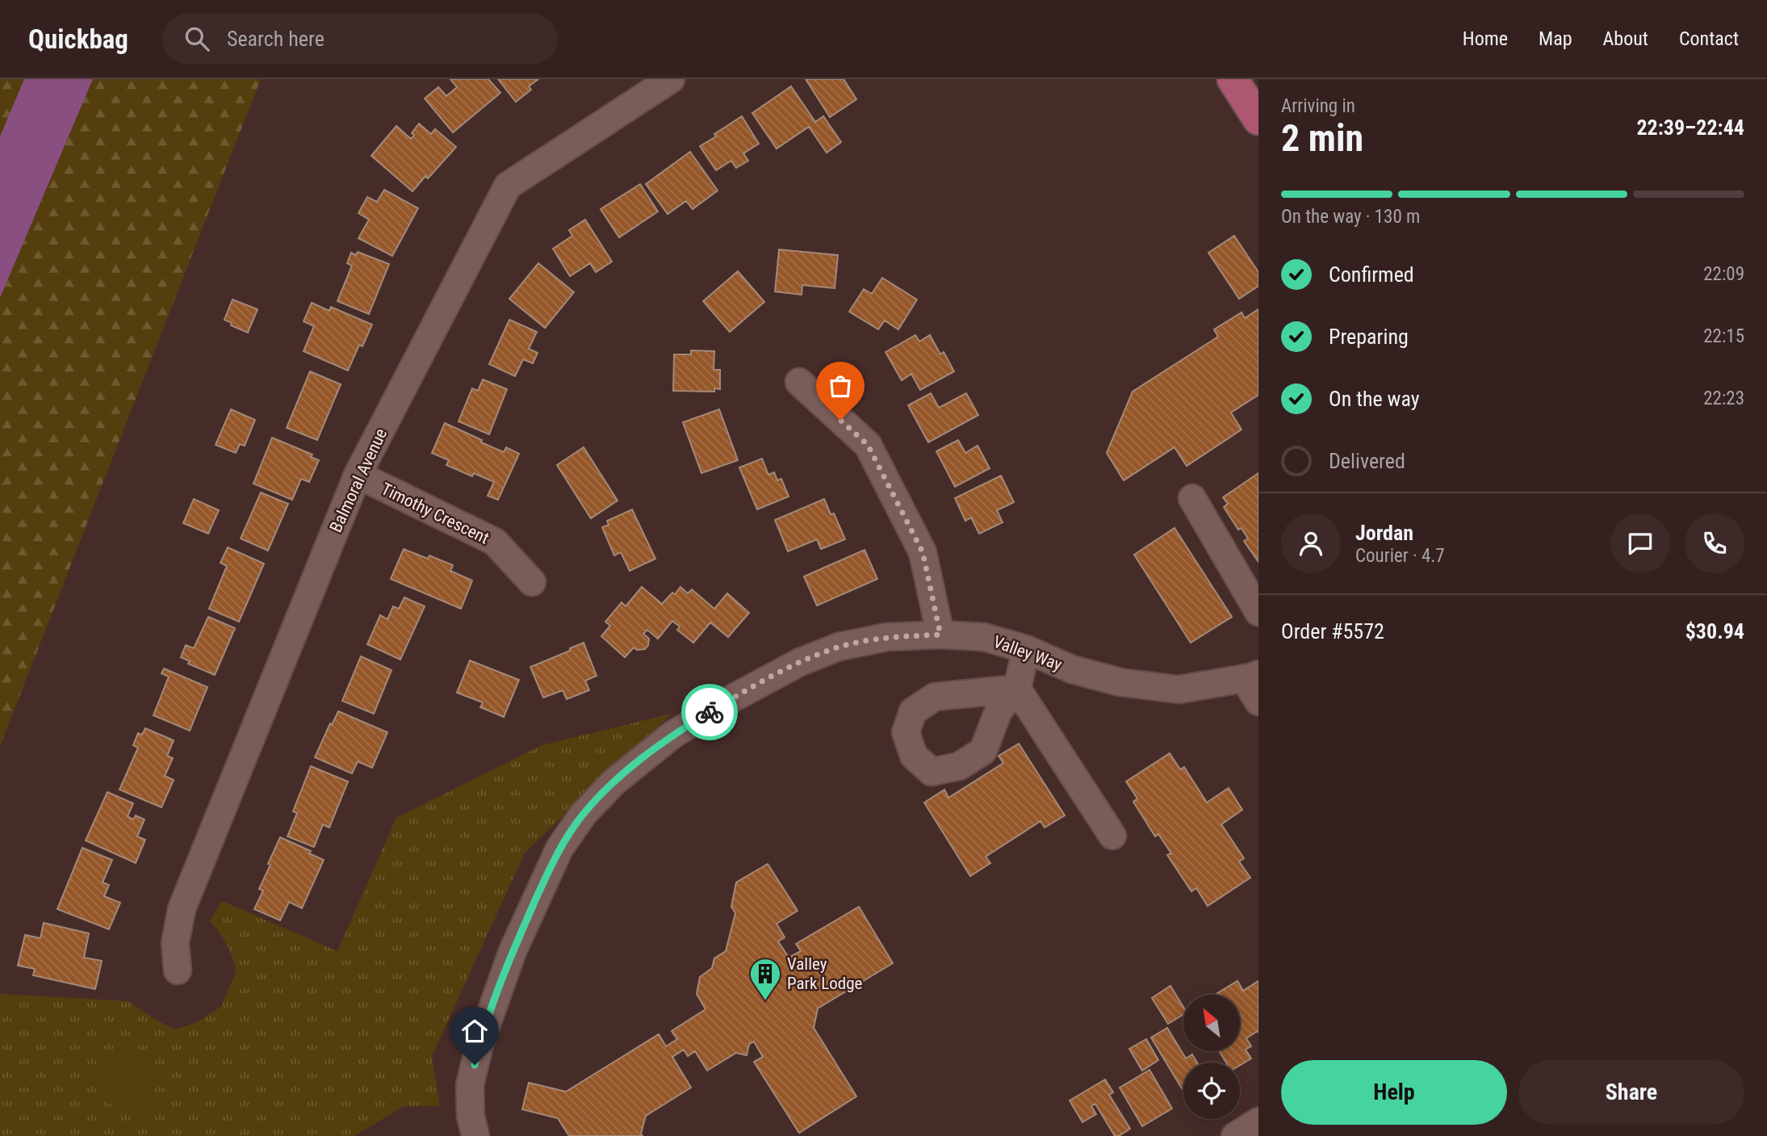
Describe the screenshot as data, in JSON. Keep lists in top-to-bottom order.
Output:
{
  "streets": {
    "street": ["Balmoral Avenue", "Timothy Crescent", "Valley Way"]
  },
  "crossings": [
    ["Balmoral Avenue", "Timothy Crescent"]
  ],
  "places": {
    "building": ["Valley Park Lodge"]
  },
  "north": "top left",
  "page": {
    "header": "Quickbag",
    "search": "Search here",
    "nav": [
      "Home",
      "Map",
      "About",
      "Contact"
    ],
    "heading": ["2 min", "Arriving in", "22:39–22:44"],
    "panel": [
      "Jordan",
      "Courier · 4.7",
      "Order #5572",
      "$30.94"
    ],
    "bar": "On the way · 130 m",
    "list": [
      ["Confirmed", "22:09"],
      ["Preparing", "22:15"],
      ["On the way", "22:23"],
      "Delivered"
    ],
    "buttons": ["Help", "Share"]
  }
}
